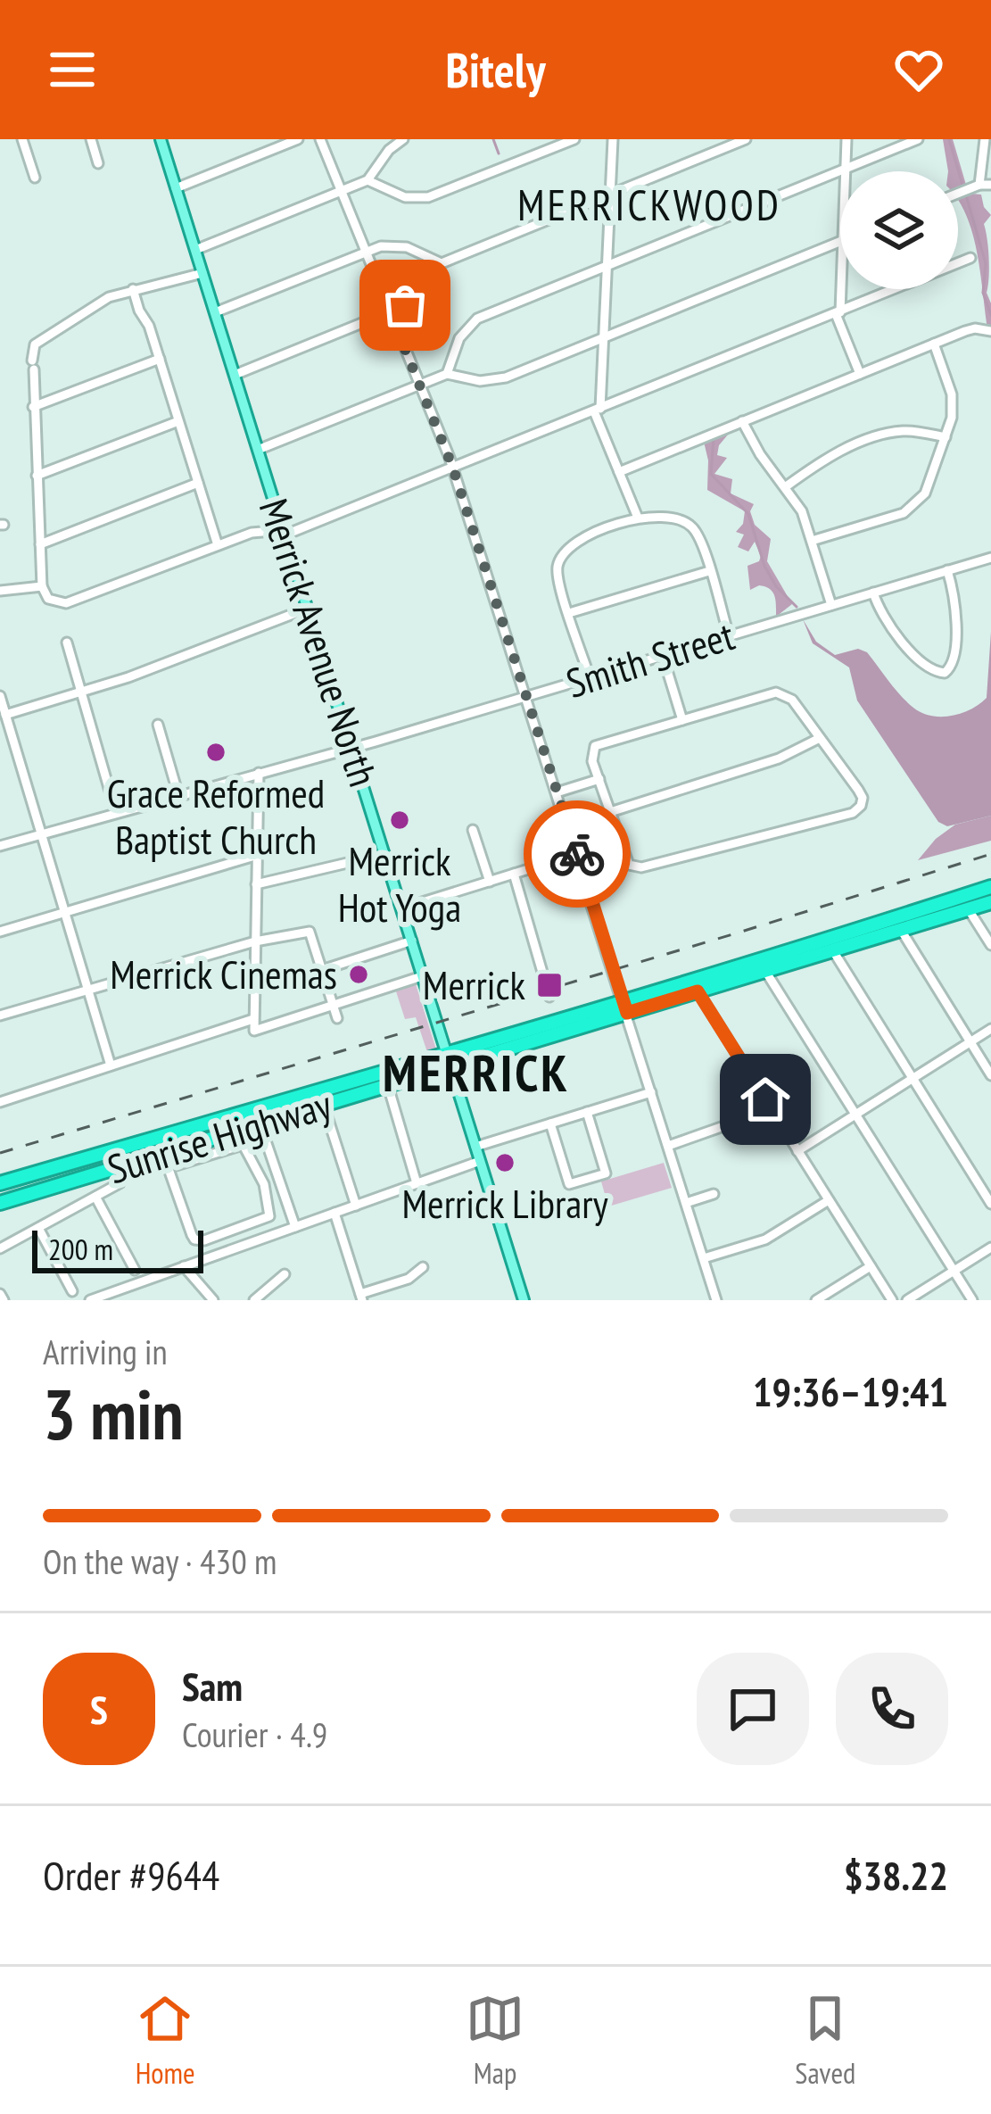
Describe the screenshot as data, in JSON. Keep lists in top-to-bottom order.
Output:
{
  "streets": {
    "highway": ["Sunrise Highway"],
    "main road": ["Merrick Avenue North"],
    "street": ["Smith Street"]
  },
  "crossings": [
    ["Merrick Avenue North", "Smith Street"],
    ["Merrick Avenue North", "Sunrise Highway"]
  ],
  "districts": ["MERRICKWOOD", "MERRICK"],
  "places": {
    "other": [
      "Grace Reformed Baptist Church",
      "Merrick Hot Yoga",
      "Merrick Cinemas",
      "Merrick Library"
    ],
    "transit": ["Merrick"]
  },
  "scale_bar": "200 m",
  "page": {
    "header": "Bitely",
    "scale": "200 m",
    "heading": ["3 min", "Arriving in", "19:36–19:41"],
    "panel": [
      "Sam",
      "Courier · 4.9",
      "Order #9644",
      "$38.22"
    ],
    "bar": "On the way · 430 m",
    "round": "S",
    "tabs": ["Home", "Map", "Saved"]
  }
}
